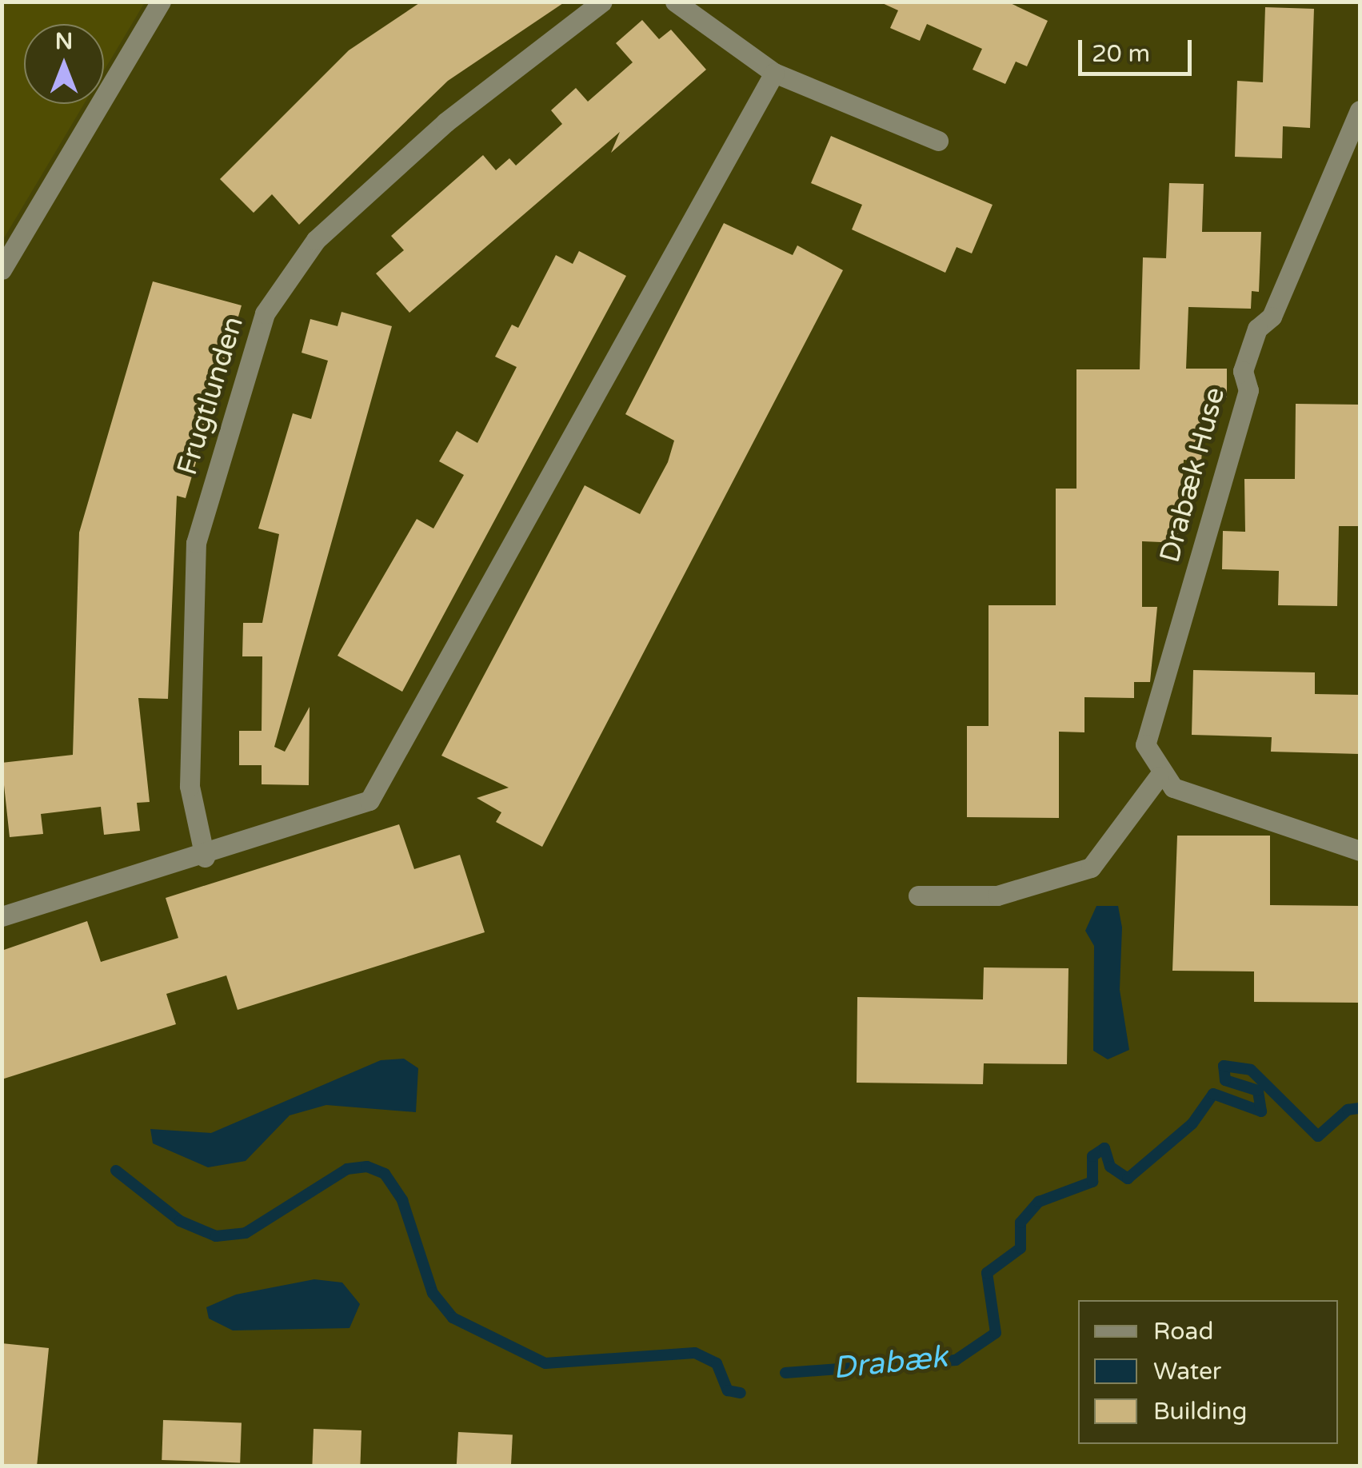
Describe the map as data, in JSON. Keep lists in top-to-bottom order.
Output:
{
  "streets": {
    "street": ["Frugtlunden", "Drabæk Huse"]
  },
  "water": ["Drabæk"],
  "legend": ["Road", "Water", "Building"],
  "scale_bar": "20 m",
  "north": "top"
}
